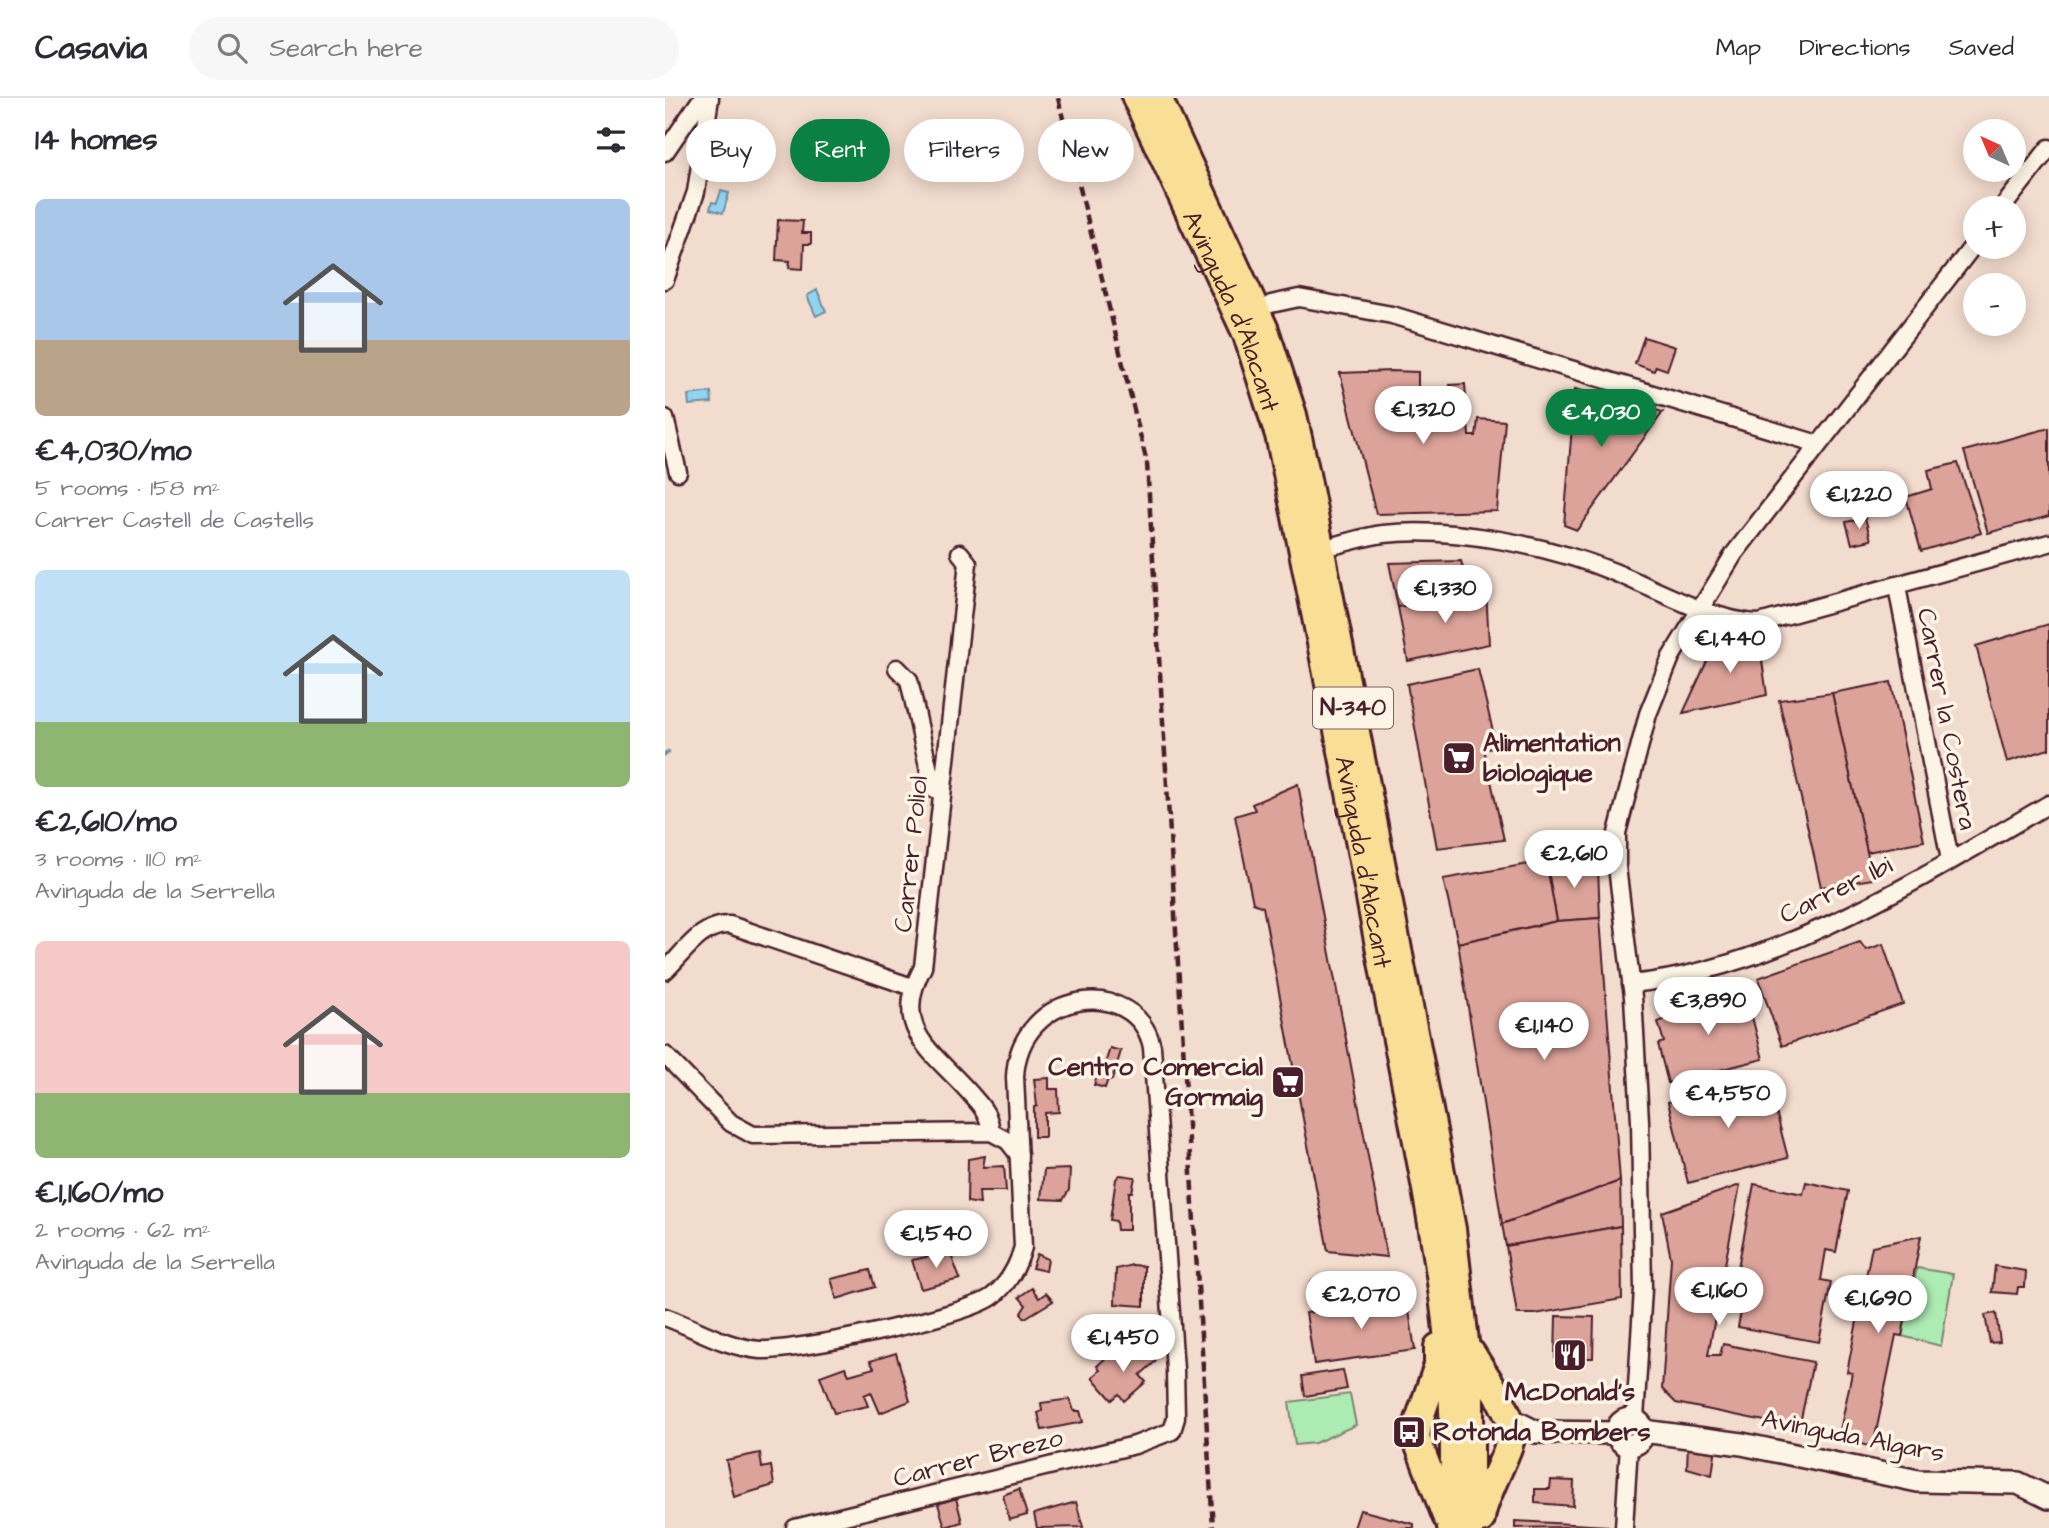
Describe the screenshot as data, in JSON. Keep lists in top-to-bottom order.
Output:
{
  "streets": {
    "main road": ["Avinguda d'Alacant", "N-340"],
    "street": [
      "Carrer la Costera",
      "Carrer Poliol",
      "Carrer Ibi",
      "Avinguda Algars",
      "Carrer Brezo"
    ]
  },
  "crossings": [
    ["Carrer la Costera", "Carrer Ibi"]
  ],
  "places": {
    "supermarket": ["Alimentation biologique", "Centro Comercial Gormaig"],
    "restaurant": ["McDonald's"],
    "bus stop": ["Rotonda Bombers"]
  },
  "north": "top left",
  "page": {
    "header": "Casavia",
    "search": "Search here",
    "nav": ["Map", "Directions", "Saved"],
    "heading": "14 homes",
    "map_buttons": ["+", "−"],
    "chip": [
      "Buy",
      "Rent",
      "Filters",
      "New"
    ],
    "list": [
      {
        "name": "€4,030/mo",
        "note": "5 rooms · 158 m² · Carrer Castell de Castells"
      },
      {
        "name": "€2,610/mo",
        "note": "3 rooms · 110 m² · Avinguda de la Serrella"
      },
      {
        "name": "€1,160/mo",
        "note": "2 rooms · 62 m² · Avinguda de la Serrella"
      }
    ],
    "price": [
      "€1,320",
      "€4,030",
      "€1,220",
      "€1,330",
      "€1,440",
      "€2,610",
      "€3,890",
      "€1,140",
      "€4,550",
      "€1,540",
      "€1,160",
      "€2,070",
      "€1,690",
      "€1,450"
    ]
  }
}
